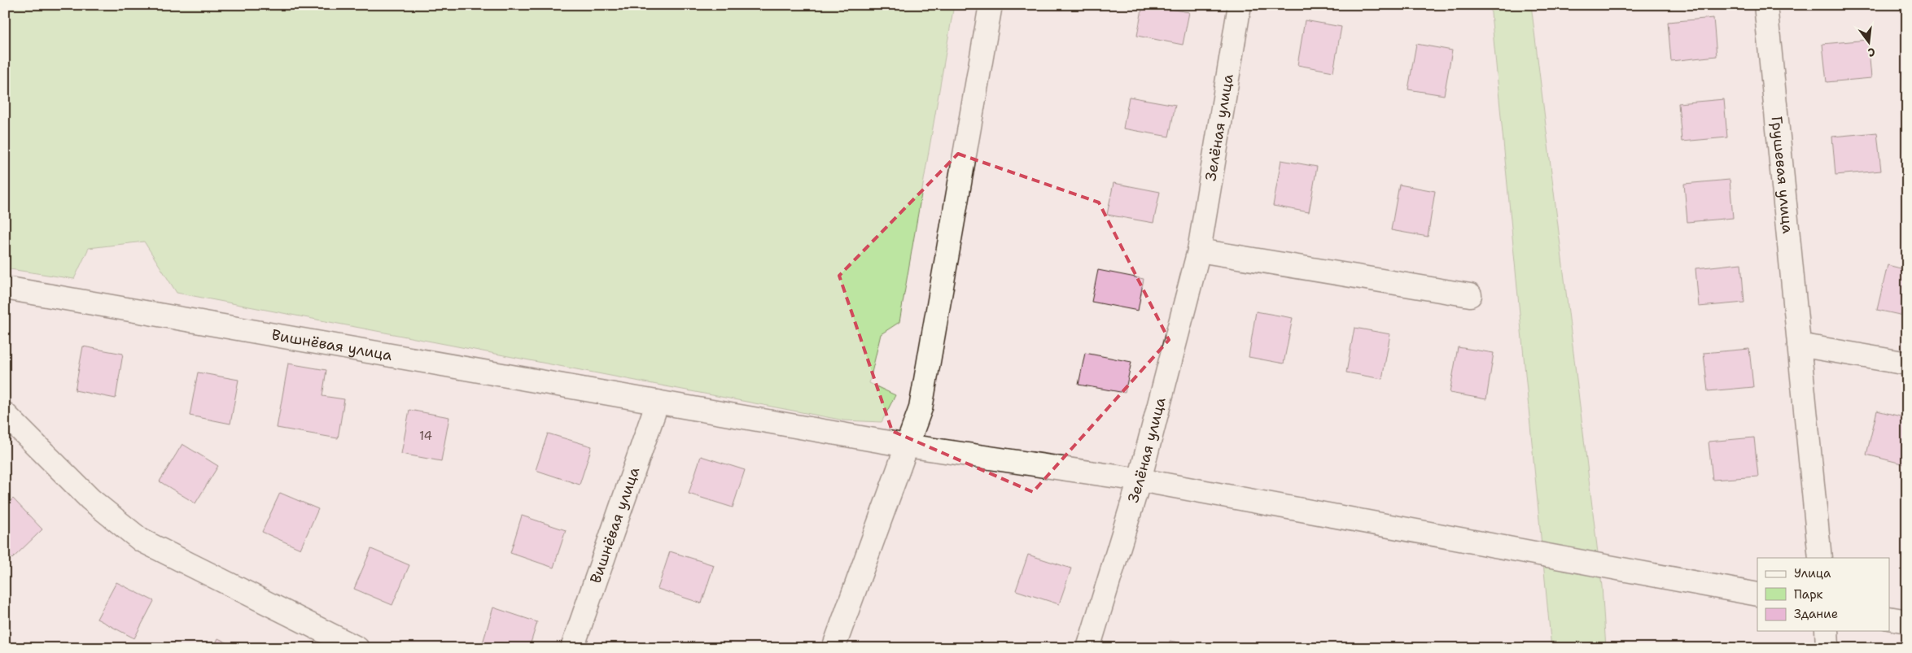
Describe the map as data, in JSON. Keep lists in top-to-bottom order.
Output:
{
  "streets": {
    "street": ["Зелёная улица", "Грушевая улица", "Вишнёвая улица"]
  },
  "crossings": [
    ["Зелёная улица", "Вишнёвая улица"]
  ],
  "house_numbers": ["14"],
  "legend": ["Улица", "Парк", "Здание"],
  "north": "bottom"
}
